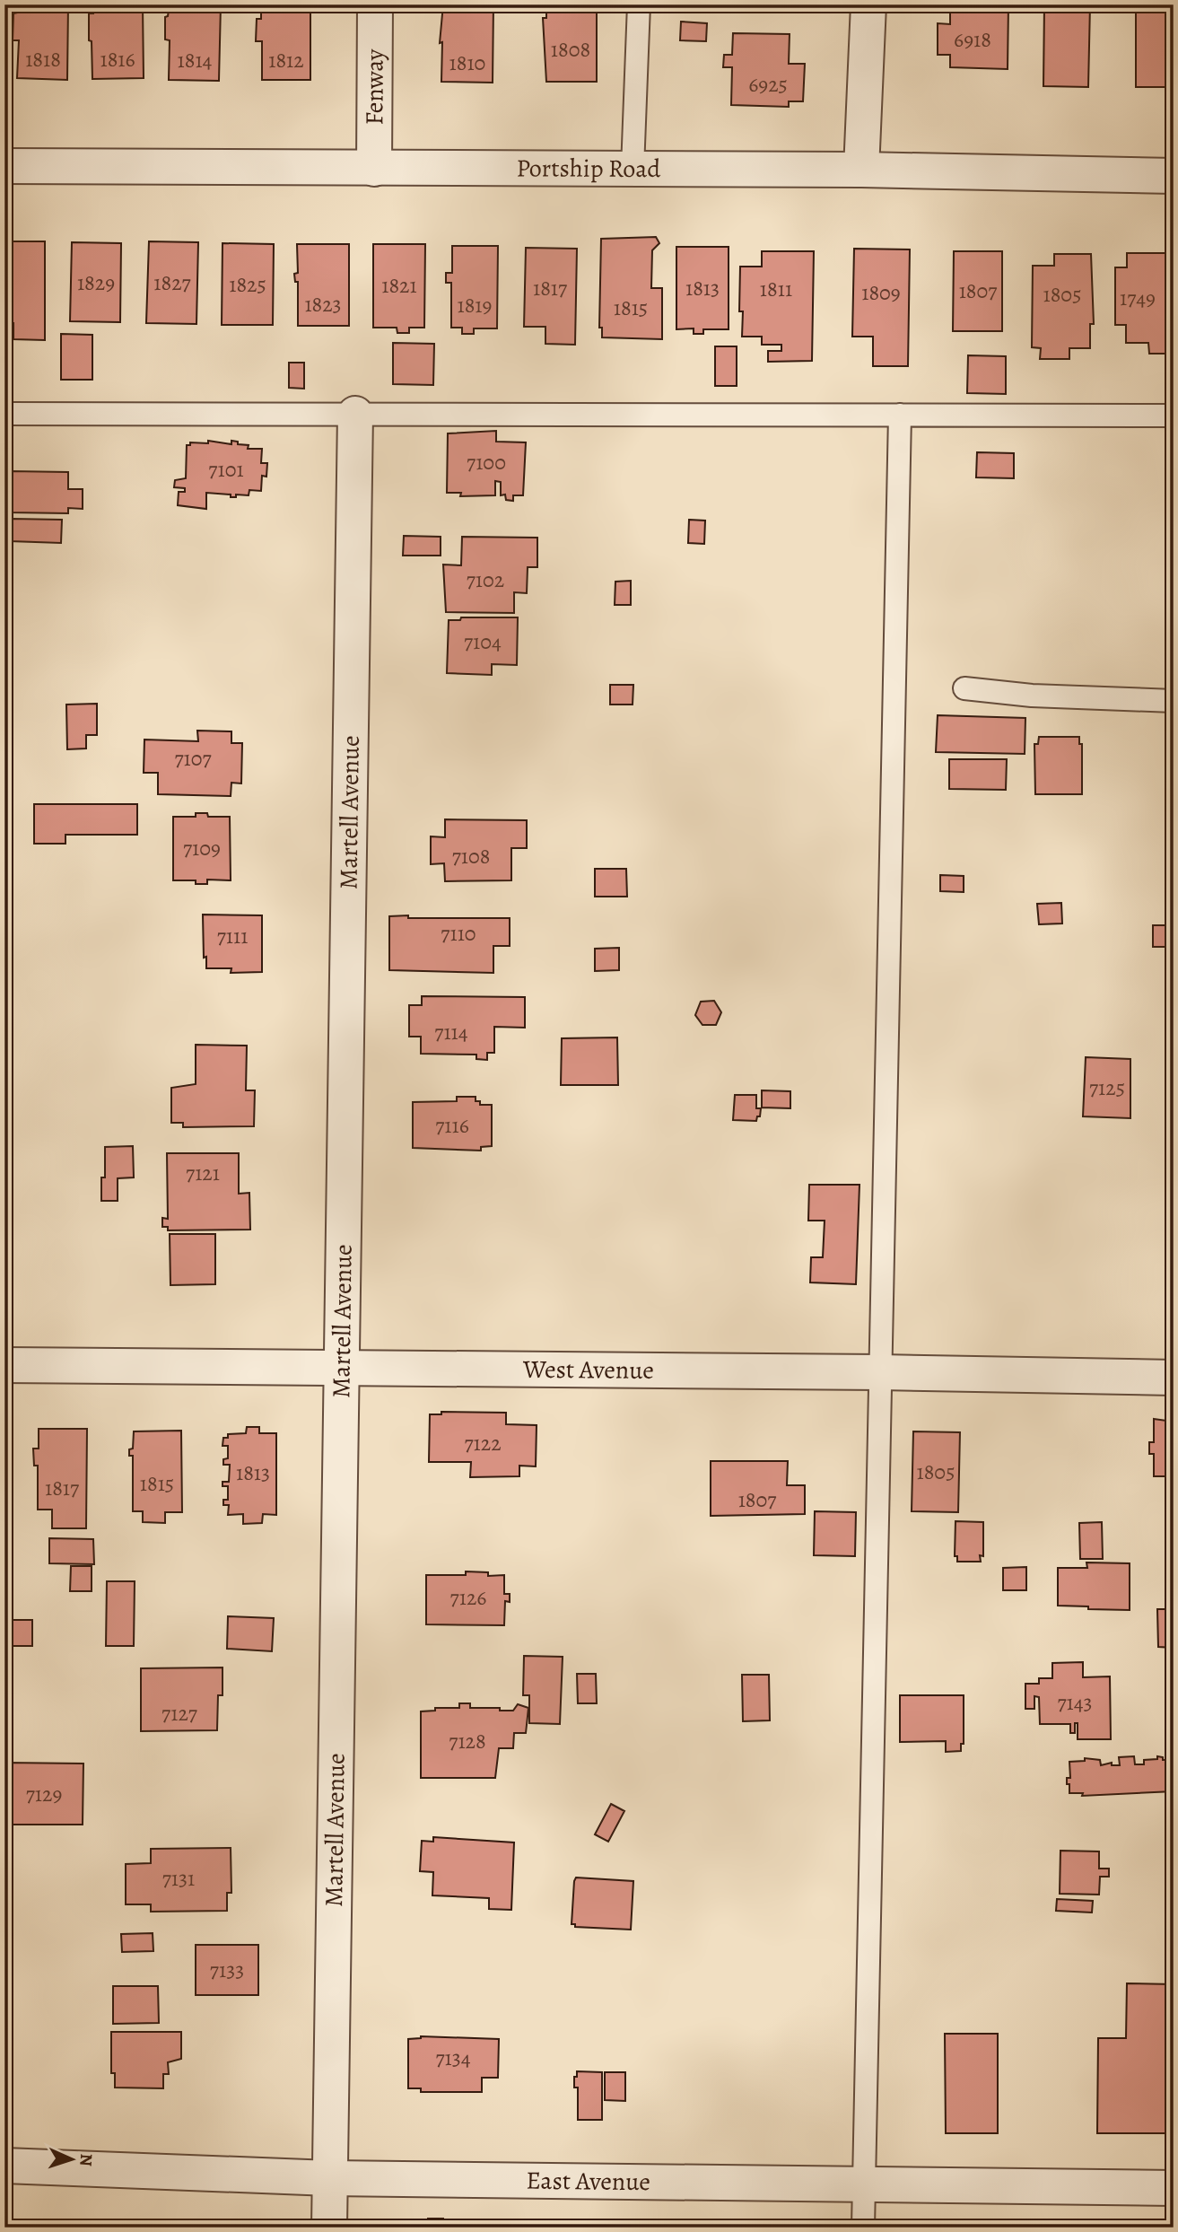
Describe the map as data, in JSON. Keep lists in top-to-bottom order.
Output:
{
  "streets": {
    "street": [
      "Fenway",
      "Portship Road",
      "Martell Avenue",
      "West Avenue",
      "East Avenue"
    ]
  },
  "crossings": [
    ["Fenway", "Portship Road"],
    ["Martell Avenue", "West Avenue"],
    ["Martell Avenue", "East Avenue"]
  ],
  "house_numbers": [
    "6918",
    "1808",
    "1818",
    "1816",
    "1814",
    "1812",
    "1810",
    "6925",
    "1829",
    "1827",
    "1825",
    "1821",
    "1817",
    "1813",
    "1811",
    "1807",
    "1809",
    "1805",
    "1749",
    "1823",
    "1819",
    "1815",
    "7100",
    "7101",
    "7102",
    "7104",
    "7107",
    "7109",
    "7108",
    "7110",
    "7111",
    "7114",
    "7125",
    "7116",
    "7121",
    "7122",
    "1805",
    "1813",
    "1815",
    "1817",
    "1807",
    "7126",
    "7143",
    "7127",
    "7128",
    "7129",
    "7131",
    "7133",
    "7134"
  ],
  "north": "right"
}
